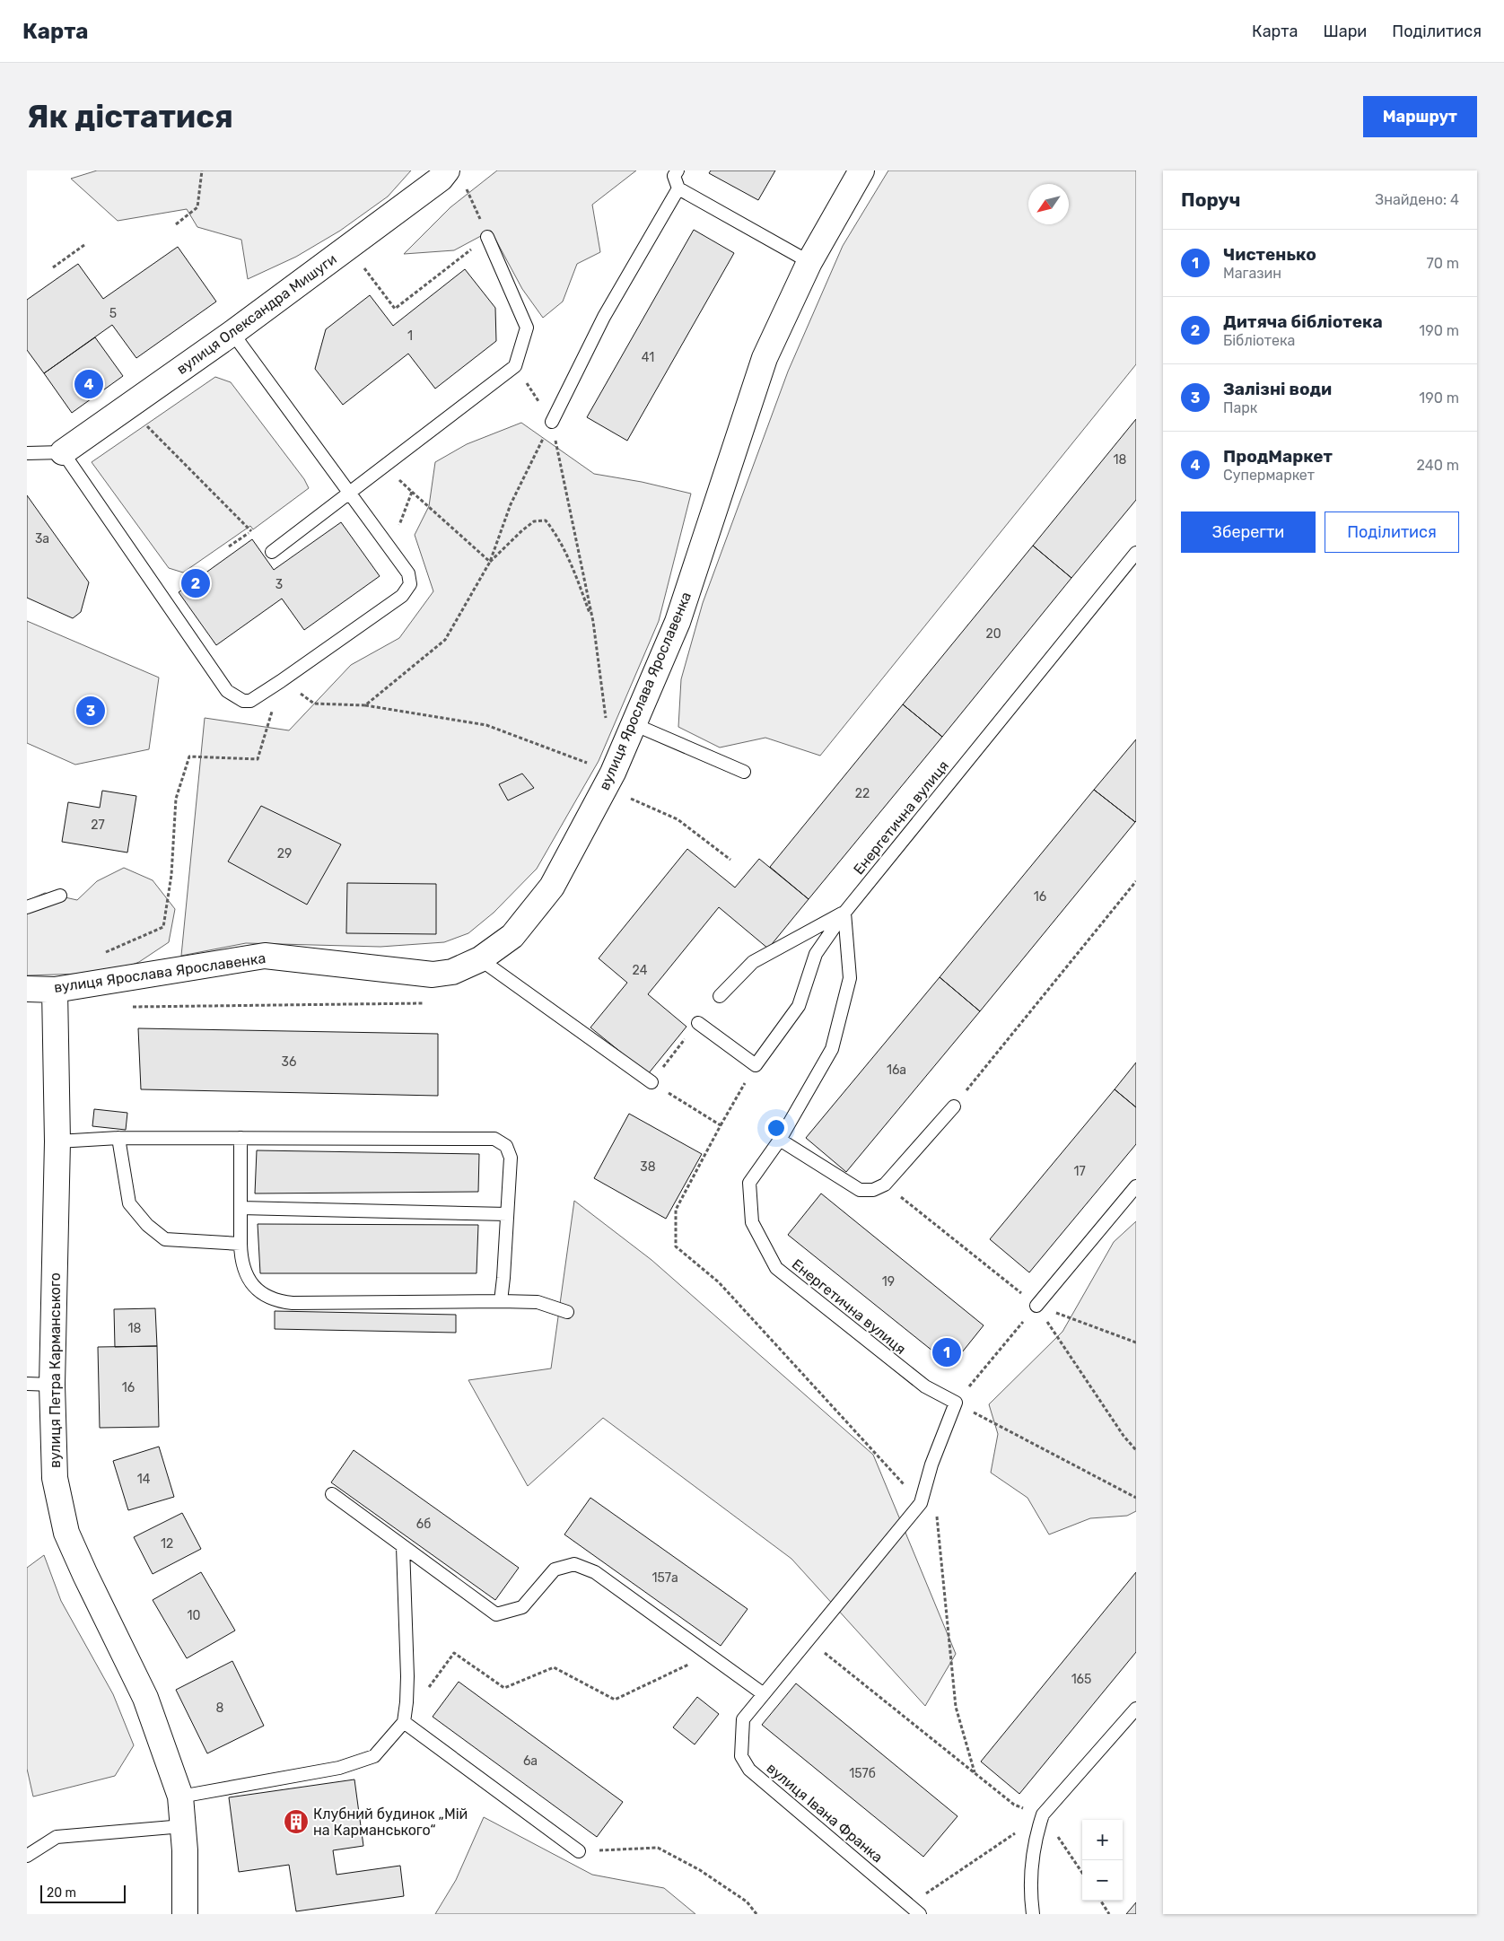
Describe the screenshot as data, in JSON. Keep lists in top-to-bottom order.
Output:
{
  "streets": {
    "street": ["вулиця Олександра Мишуги", "вулиця Ярослава Ярославенка", "вулиця Петра Карманського"],
    "lane": ["Енергетична вулиця", "вулиця Івана Франка"]
  },
  "crossings": [
    ["вулиця Ярослава Ярославенка", "вулиця Петра Карманського"]
  ],
  "places": {
    "building": ["Клубний будинок „Мій на Карманського“"]
  },
  "house_numbers": [
    "5",
    "1",
    "41",
    "18",
    "3а",
    "3",
    "20",
    "22",
    "27",
    "29",
    "16",
    "24",
    "36",
    "16а",
    "38",
    "17",
    "19",
    "18",
    "16",
    "14",
    "6б",
    "12",
    "157а",
    "10",
    "165",
    "8",
    "6а",
    "157б"
  ],
  "scale_bar": "20 m",
  "north": "bottom left",
  "page": {
    "header": "Карта",
    "nav": ["Карта", "Шари", "Поділитися"],
    "buttons": [
      "Маршрут",
      ["Зберегти", "Поділитися"]
    ],
    "title": "Як дістатися",
    "heading": ["Поруч", "Знайдено: 4"],
    "list": [
      {
        "mark": "1",
        "name": "Чистенько",
        "note": "Магазин",
        "value": "70 m"
      },
      {
        "mark": "2",
        "name": "Дитяча бібліотека",
        "note": "Бібліотека",
        "value": "190 m"
      },
      {
        "mark": "3",
        "name": "Залізні води",
        "note": "Парк",
        "value": "190 m"
      },
      {
        "mark": "4",
        "name": "ПродМаркет",
        "note": "Супермаркет",
        "value": "240 m"
      }
    ],
    "pins": [
      "4",
      "2",
      "3",
      "1"
    ],
    "map_buttons": ["+", "−"],
    "scale": "20 m"
  }
}
